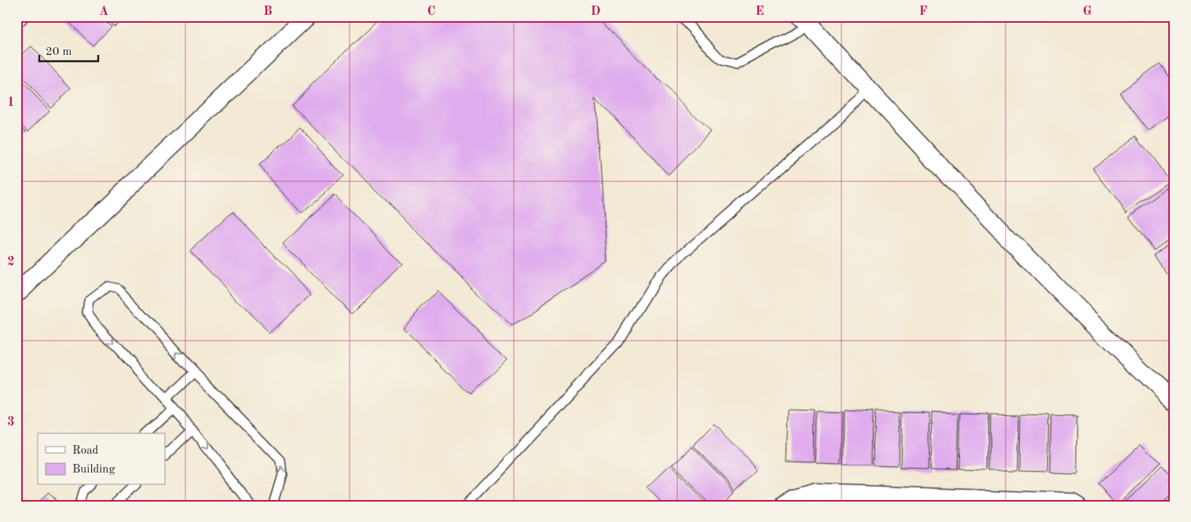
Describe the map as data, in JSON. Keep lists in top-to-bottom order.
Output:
{
  "legend": ["Road", "Building"],
  "scale_bar": "20 m",
  "grid": {
    "columns": [
      "A",
      "B",
      "C",
      "D",
      "E",
      "F",
      "G"
    ],
    "rows": ["1", "2", "3"]
  }
}
